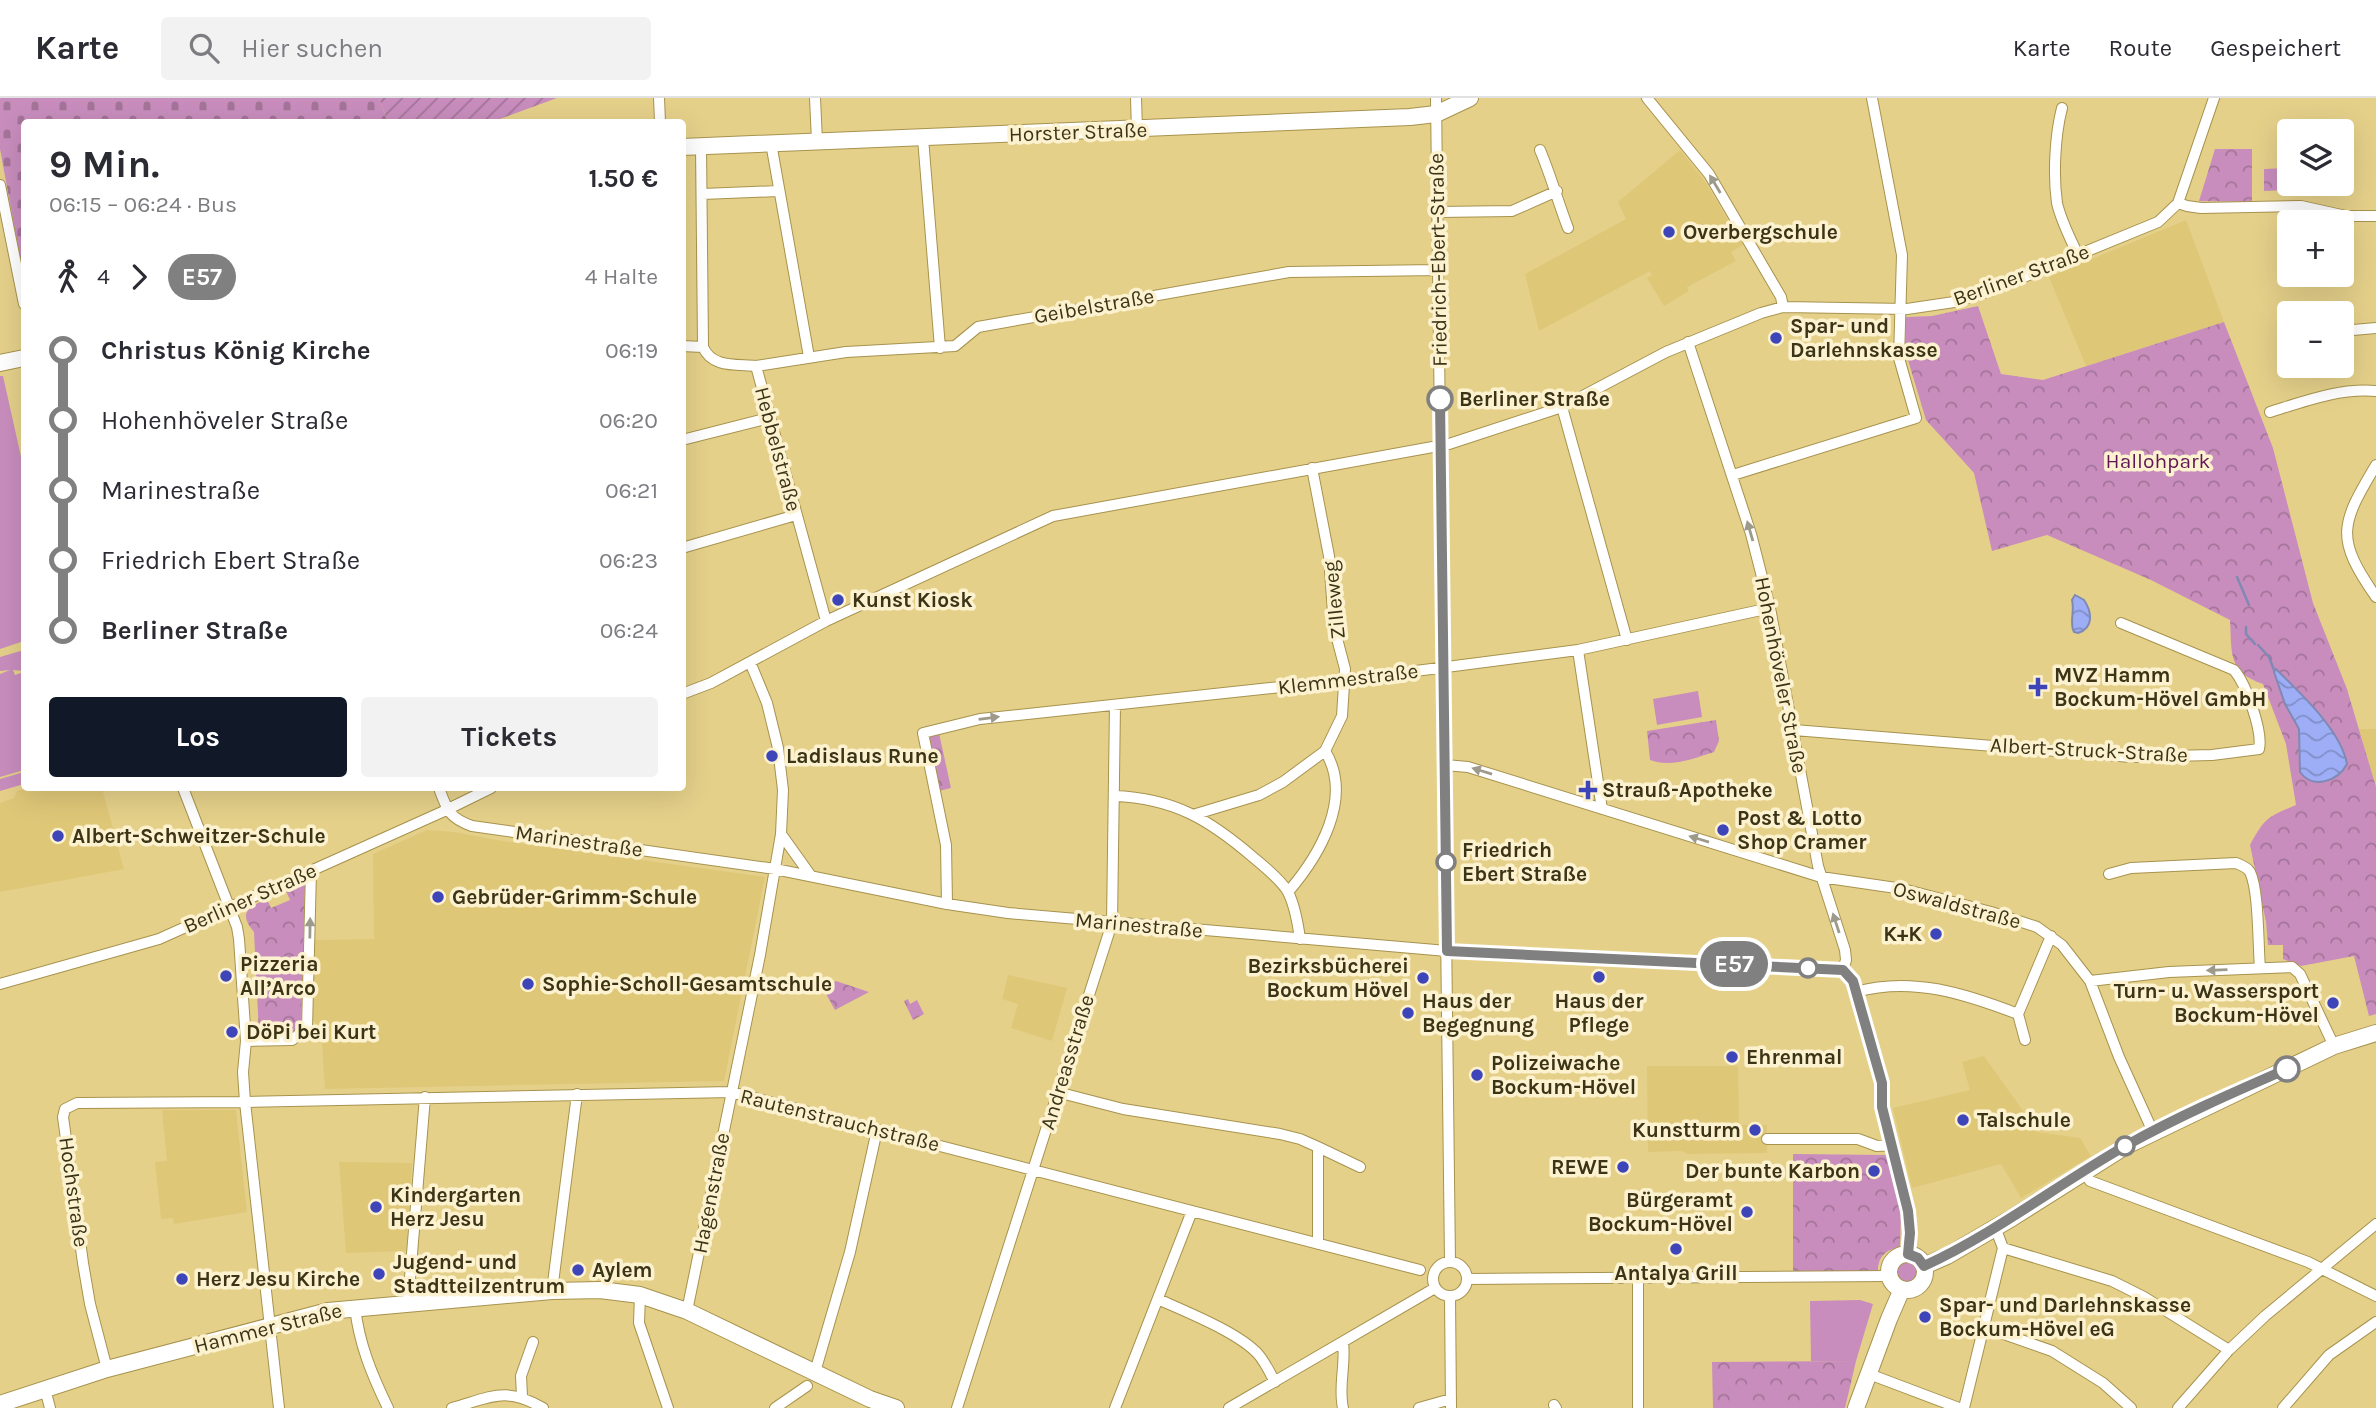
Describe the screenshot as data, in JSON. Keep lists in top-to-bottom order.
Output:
{
  "streets": {
    "street": [
      "Horster Straße",
      "Friedrich-Ebert-Straße",
      "Berliner Straße",
      "Geibelstraße",
      "Hebbelstraße",
      "Zilleweg",
      "Hohenhöveler Straße",
      "Klemmestraße",
      "Albert-Struck-Straße",
      "Marinestraße",
      "Oswaldstraße",
      "Andreasstraße",
      "Rautenstrauchstraße",
      "Hochstraße",
      "Hagenstraße",
      "Hammer Straße"
    ]
  },
  "crossings": [
    ["Horster Straße", "Friedrich-Ebert-Straße"],
    ["Friedrich-Ebert-Straße", "Berliner Straße"],
    ["Friedrich-Ebert-Straße", "Geibelstraße"],
    ["Friedrich-Ebert-Straße", "Klemmestraße"],
    ["Friedrich-Ebert-Straße", "Marinestraße"],
    ["Friedrich-Ebert-Straße", "Oswaldstraße"],
    ["Berliner Straße", "Hebbelstraße"],
    ["Berliner Straße", "Zilleweg"],
    ["Berliner Straße", "Hohenhöveler Straße"],
    ["Berliner Straße", "Marinestraße"],
    ["Geibelstraße", "Hebbelstraße"],
    ["Zilleweg", "Klemmestraße"],
    ["Hohenhöveler Straße", "Klemmestraße"],
    ["Hohenhöveler Straße", "Albert-Struck-Straße"],
    ["Hohenhöveler Straße", "Marinestraße"],
    ["Hohenhöveler Straße", "Oswaldstraße"],
    ["Klemmestraße", "Marinestraße"],
    ["Klemmestraße", "Andreasstraße"],
    ["Marinestraße", "Andreasstraße"],
    ["Marinestraße", "Hagenstraße"],
    ["Andreasstraße", "Rautenstrauchstraße"],
    ["Rautenstrauchstraße", "Hochstraße"],
    ["Rautenstrauchstraße", "Hagenstraße"],
    ["Hochstraße", "Hammer Straße"],
    ["Hagenstraße", "Hammer Straße"]
  ],
  "one_way": ["Oswaldstraße"],
  "parks": ["Hallohpark"],
  "places": {
    "other": [
      "Overbergschule",
      "Spar- und Darlehnskasse",
      "Berliner Straße",
      "Kunst Kiosk",
      "Ladislaus Rune",
      "Post & Lotto Shop Cramer",
      "Albert-Schweitzer-Schule",
      "Friedrich Ebert Straße",
      "Gebrüder-Grimm-Schule",
      "K+K",
      "Pizzeria All’Arco",
      "Haus der Pflege",
      "Bezirksbücherei Bockum Hövel",
      "Sophie-Scholl-Gesamtschule",
      "Turn- u. Wassersport Bockum-Hövel",
      "Haus der Begegnung",
      "DöPi bei Kurt",
      "Ehrenmal",
      "Polizeiwache Bockum-Hövel",
      "Talschule",
      "Kunstturm",
      "REWE",
      "Der bunte Karbon",
      "Kindergarten Herz Jesu",
      "Bürgeramt Bockum-Hövel",
      "Antalya Grill",
      "Aylem",
      "Jugend- und Stadtteilzentrum",
      "Herz Jesu Kirche",
      "Spar- und Darlehnskasse Bockum-Hövel eG"
    ],
    "health": ["MVZ Hamm Bockum-Hövel GmbH", "Strauß-Apotheke"]
  },
  "lines": ["bus line E57"],
  "page": {
    "header": "Karte",
    "search": "Hier suchen",
    "nav": ["Karte", "Route", "Gespeichert"],
    "on_map": "E57",
    "map_buttons": ["+", "−"],
    "heading": ["9 Min.", "06:15 – 06:24 · Bus", "1.50 €"],
    "legs": ["4", "E57", "4 Halte"],
    "list": [
      {
        "name": "Christus König Kirche",
        "value": "06:19"
      },
      {
        "name": "Hohenhöveler Straße",
        "value": "06:20"
      },
      {
        "name": "Marinestraße",
        "value": "06:21"
      },
      {
        "name": "Friedrich Ebert Straße",
        "value": "06:23"
      },
      {
        "name": "Berliner Straße",
        "value": "06:24"
      }
    ],
    "buttons": ["Los", "Tickets"]
  }
}
